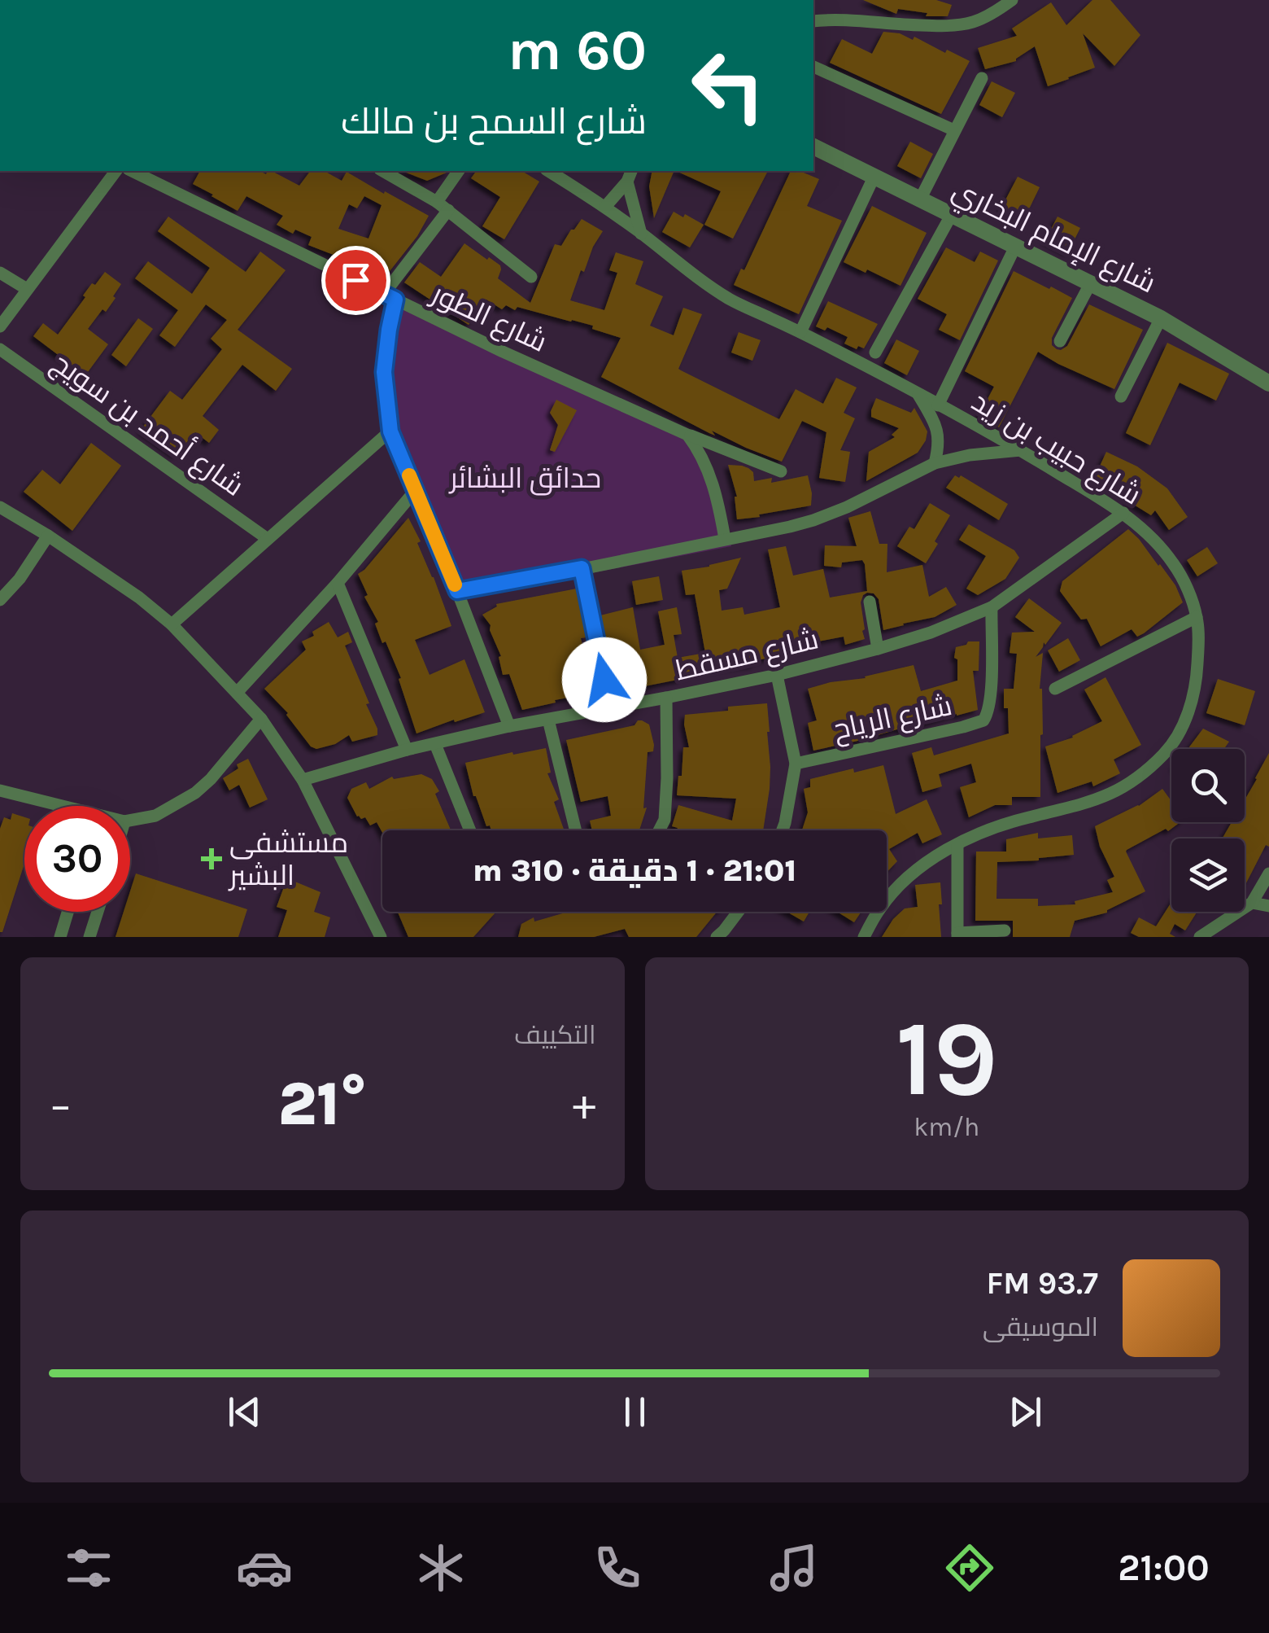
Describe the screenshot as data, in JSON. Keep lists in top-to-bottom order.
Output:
{
  "streets": {
    "street": [
      "شارع الإمام البخاري",
      "شارع الطور",
      "شارع أحمد بن سويج",
      "شارع حبيب بن زيد",
      "شارع مسقط",
      "شارع الرياح"
    ]
  },
  "crossings": [
    ["شارع حبيب بن زيد", "شارع مسقط"],
    ["شارع مسقط", "شارع الرياح"]
  ],
  "parks": ["حدائق البشائر"],
  "places": {
    "health": ["مستشفى البشير"]
  },
  "page": {
    "turn": ["60 m", "شارع السمح بن مالك"],
    "limit": "30",
    "trip": "21:01 · 1 دقيقة · 310 m",
    "tile": [
      ["19", "km/h"],
      "التكييف"
    ],
    "heat": ["−", "21°", "+"],
    "song": ["93.7 FM", "الموسيقى"],
    "tabs": "21:00"
  }
}
